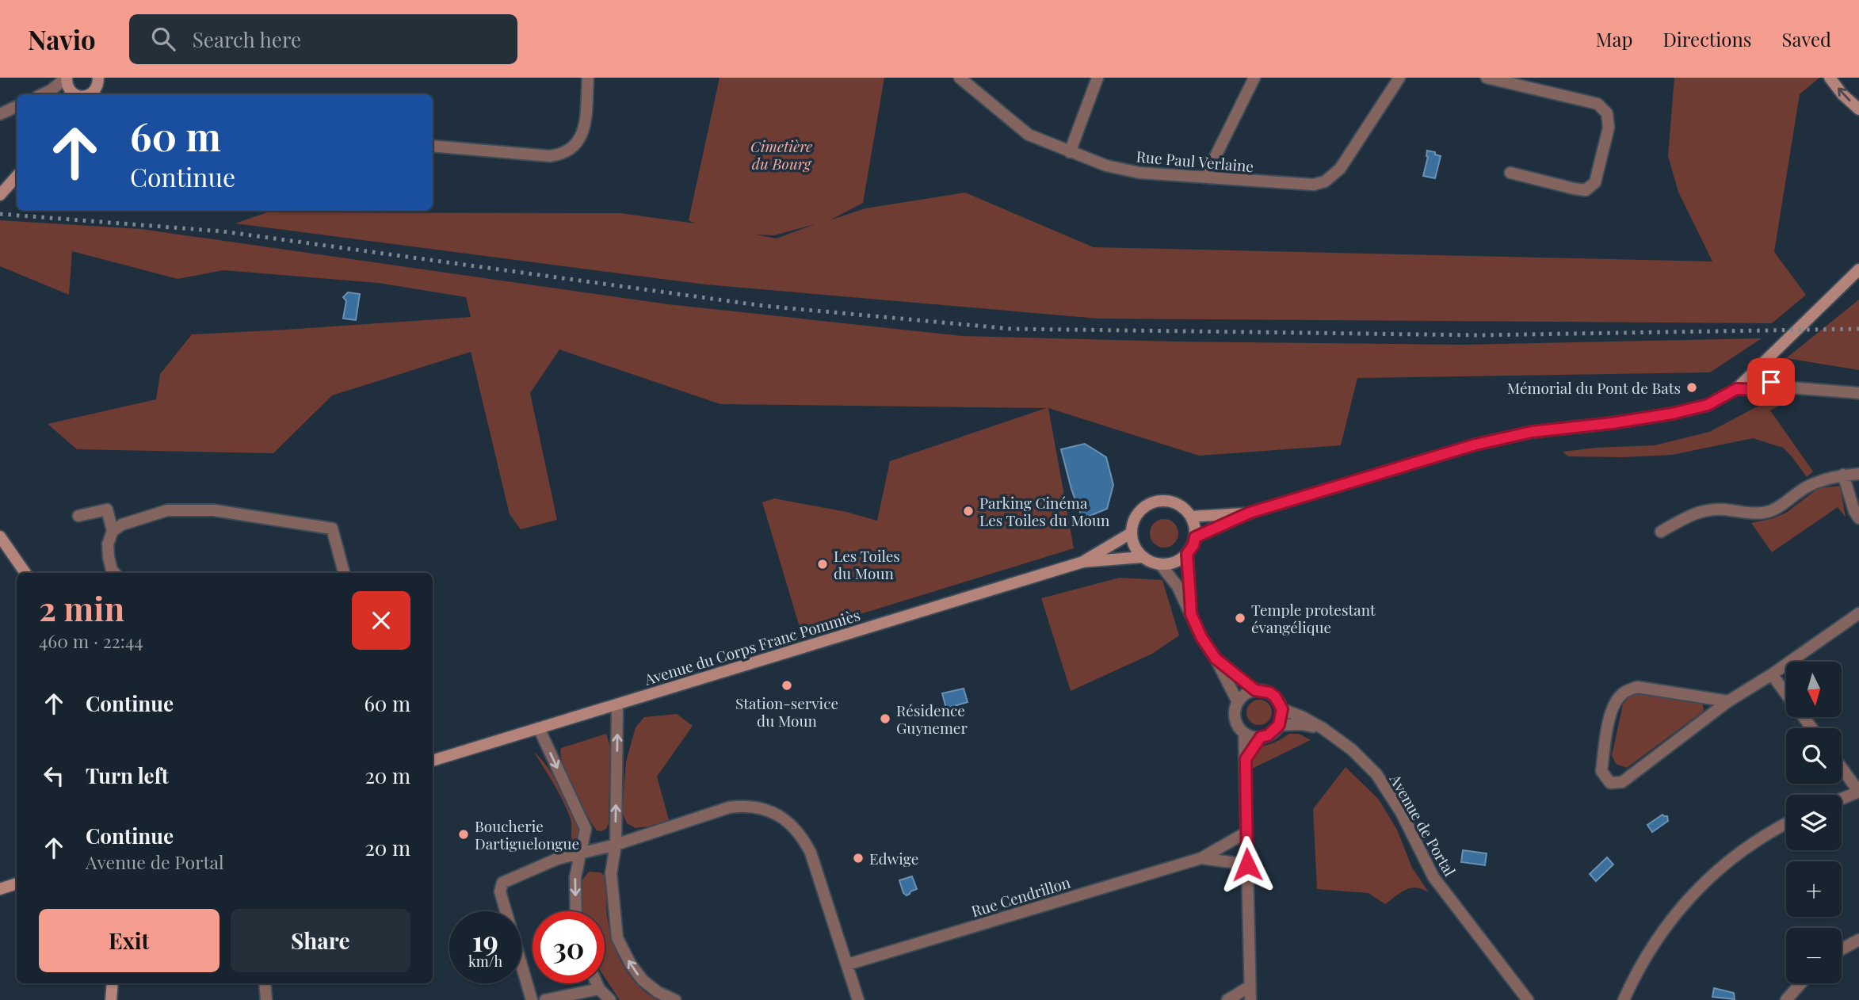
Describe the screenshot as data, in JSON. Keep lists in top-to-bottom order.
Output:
{
  "streets": {
    "main road": ["Avenue du Corps Franc Pommiès"],
    "street": ["Rue Paul Verlaine", "Avenue de Portal", "Rue Cendrillon"]
  },
  "parks": ["Cimetière du Bourg"],
  "places": [
    "Mémorial du Pont de Bats",
    "Parking Cinéma Les Toiles du Moun",
    "Les Toiles du Moun",
    "Temple protestant évangélique",
    "Station-service du Moun",
    "Résidence Guynemer",
    "Boucherie Dartiguelongue",
    "Edwige"
  ],
  "north": "bottom",
  "page": {
    "header": "Navio",
    "search": "Search here",
    "nav": ["Map", "Directions", "Saved"],
    "turn": ["60 m", "Continue"],
    "heading": ["2 min", "460 m · 22:44"],
    "map_buttons": ["+", "−"],
    "list": [
      {
        "name": "Continue",
        "value": "60 m"
      },
      {
        "name": "Turn left",
        "value": "20 m"
      },
      {
        "name": "Continue",
        "note": "Avenue de Portal",
        "value": "20 m"
      }
    ],
    "buttons": ["Exit", "Share"],
    "speed": "19 km/h",
    "limit": "30"
  }
}
